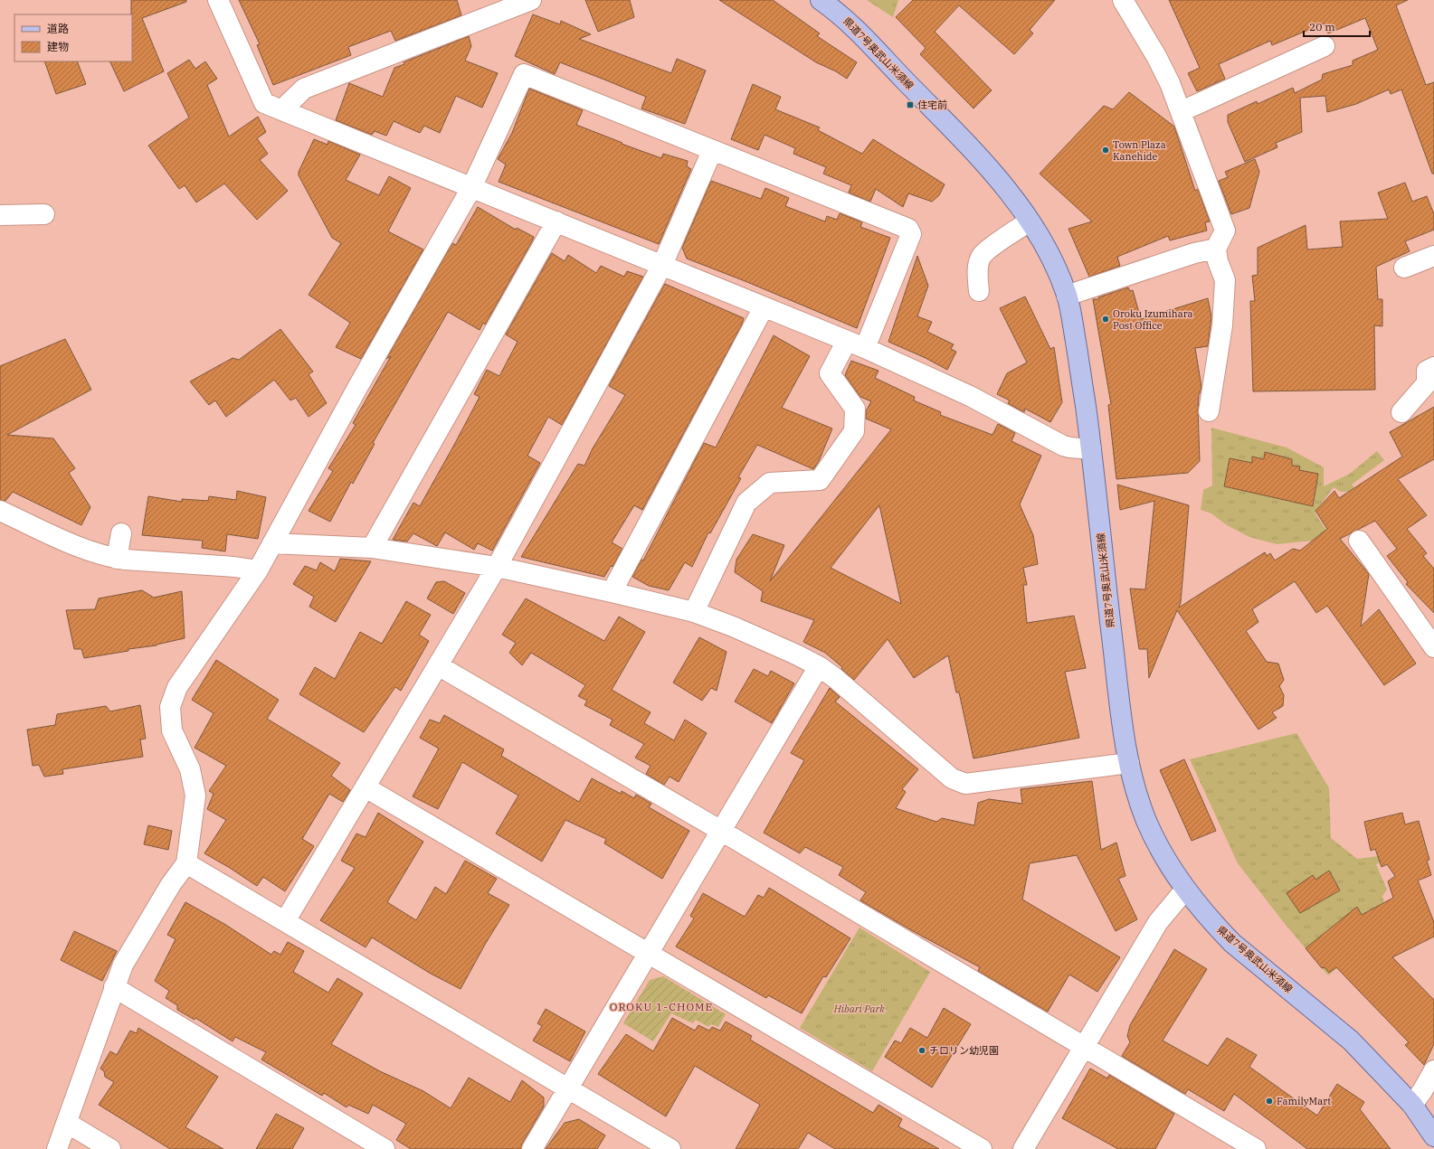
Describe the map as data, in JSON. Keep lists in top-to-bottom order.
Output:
{
  "streets": {
    "main road": ["県道7号奥武山米須線"]
  },
  "districts": ["OROKU 1-CHOME"],
  "parks": ["Hibari Park"],
  "places": {
    "transit": ["住宅前"],
    "other": [
      "Town Plaza Kanehide",
      "Oroku Izumihara Post Office",
      "チロリン幼児園",
      "FamilyMart"
    ]
  },
  "legend": ["道路", "建物"],
  "scale_bar": "20 m"
}
